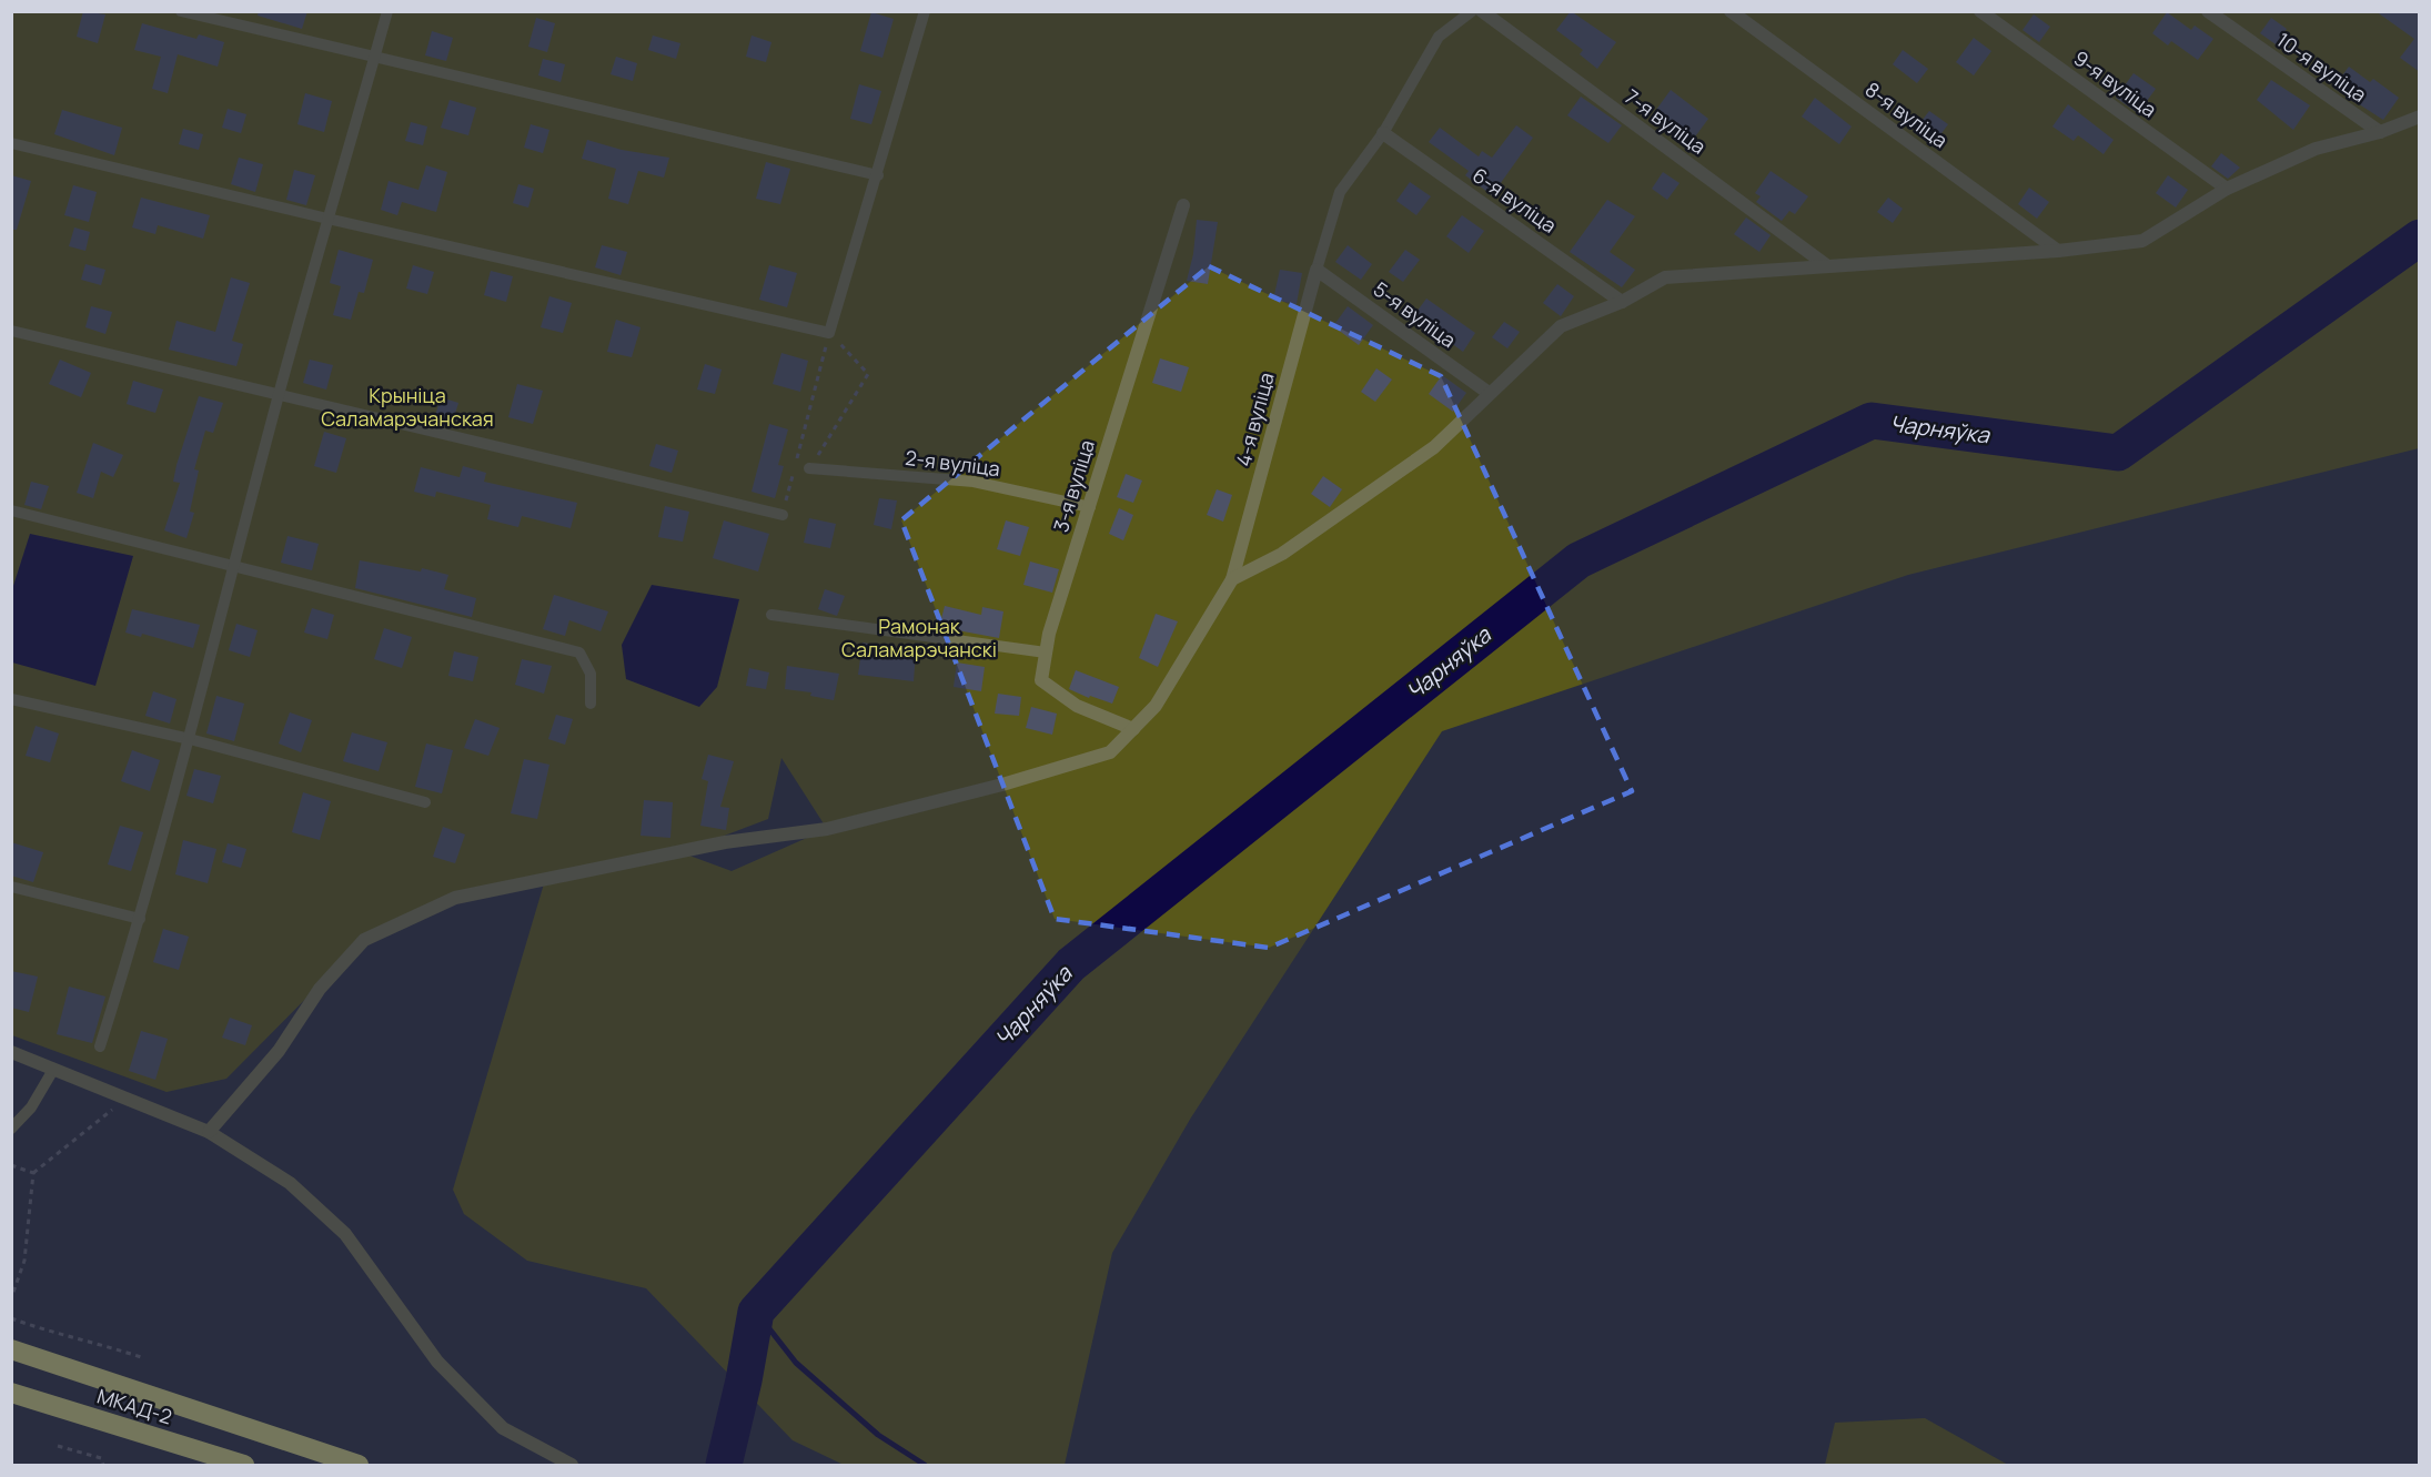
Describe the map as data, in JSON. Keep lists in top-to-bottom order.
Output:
{
  "streets": {
    "highway": ["МКАД-2"],
    "street": [
      "10-я вуліца",
      "9-я вуліца",
      "8-я вуліца",
      "7-я вуліца",
      "6-я вуліца",
      "5-я вуліца",
      "4-я вуліца",
      "3-я вуліца"
    ],
    "lane": ["2-я вуліца"]
  },
  "crossings": [
    ["5-я вуліца", "4-я вуліца"],
    ["4-я вуліца", "3-я вуліца"],
    ["2-я вуліца", "3-я вуліца"]
  ],
  "water": ["Чарняўка"],
  "parks": ["Крыніца Саламарэчанская", "Рамонак Саламарэчанскі"]
}
